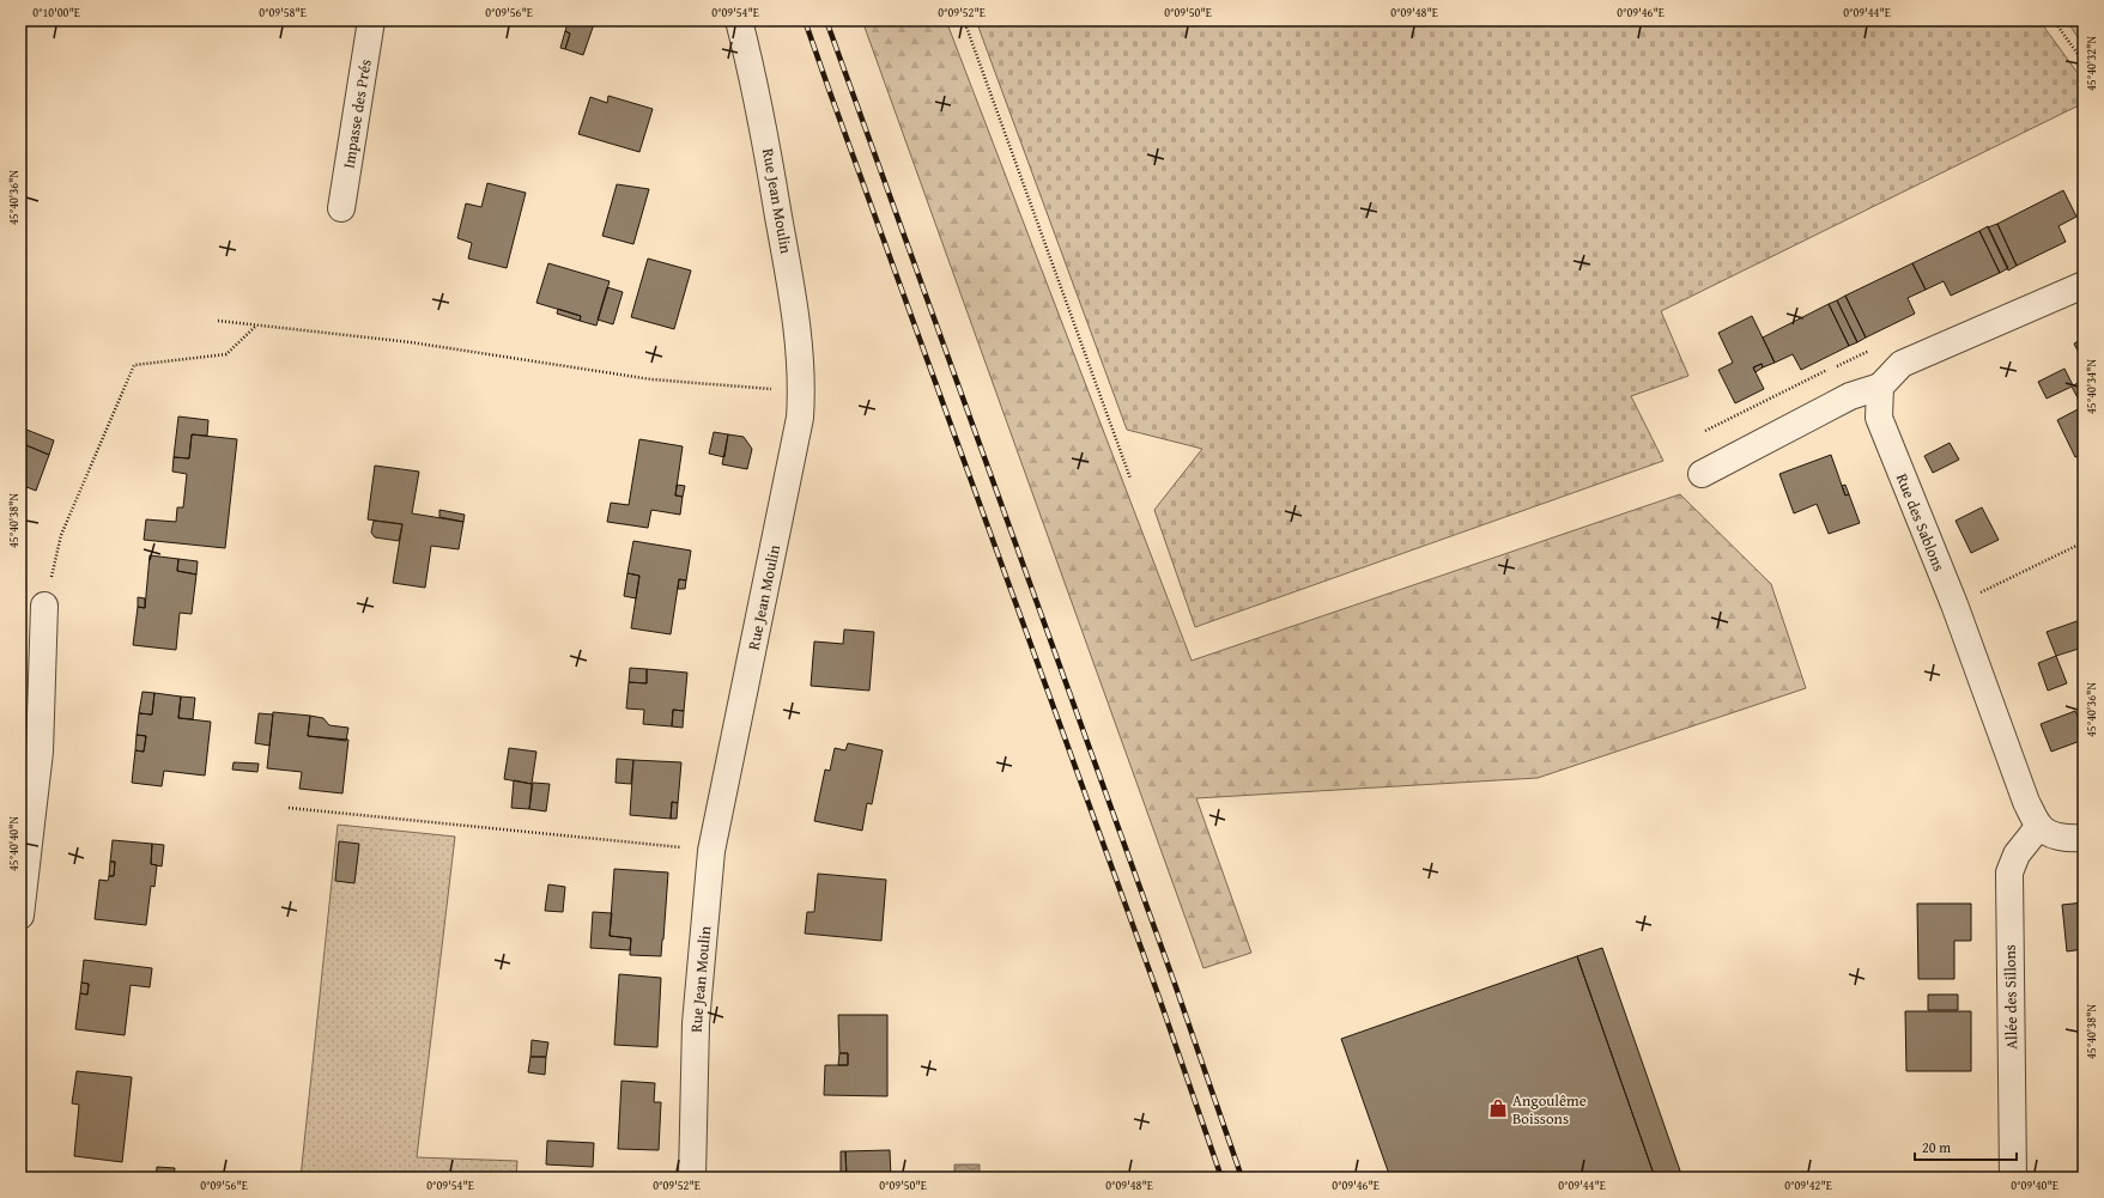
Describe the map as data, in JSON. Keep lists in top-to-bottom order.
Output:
{
  "streets": {
    "street": [
      "Impasse des Prés",
      "Rue Jean Moulin",
      "Rue des Sablons",
      "Allée des Sillons"
    ]
  },
  "crossings": [
    ["Rue des Sablons", "Allée des Sillons"]
  ],
  "places": {
    "shop": ["Angoulême Boissons"]
  },
  "scale_bar": "20 m",
  "coordinates": [
    "0°10'00\"E",
    "0°09'58\"E",
    "0°09'56\"E",
    "0°09'54\"E",
    "0°09'52\"E",
    "0°09'50\"E",
    "0°09'48\"E",
    "0°09'46\"E",
    "0°09'44\"E",
    "45°40'32\"N",
    "45°40'36\"N",
    "45°40'34\"N",
    "45°40'38\"N",
    "45°40'40\"N",
    "0°09'42\"E",
    "0°09'40\"E"
  ]
}
